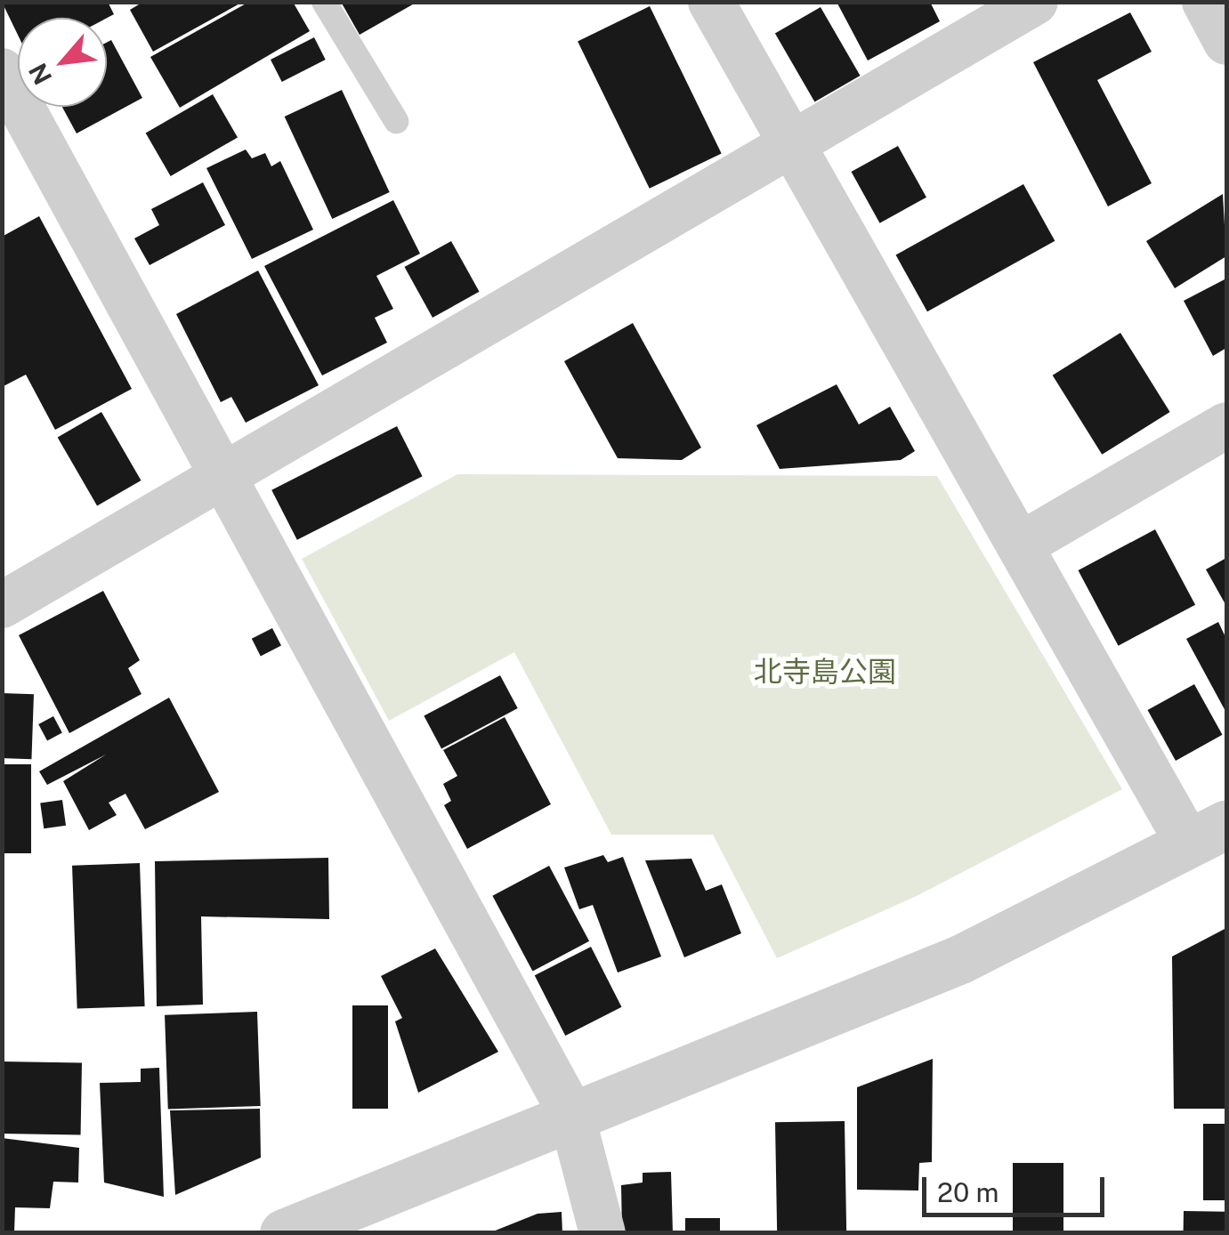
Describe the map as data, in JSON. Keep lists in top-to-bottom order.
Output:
{
  "parks": ["北寺島公園"],
  "scale_bar": "20 m",
  "north": "bottom left"
}
